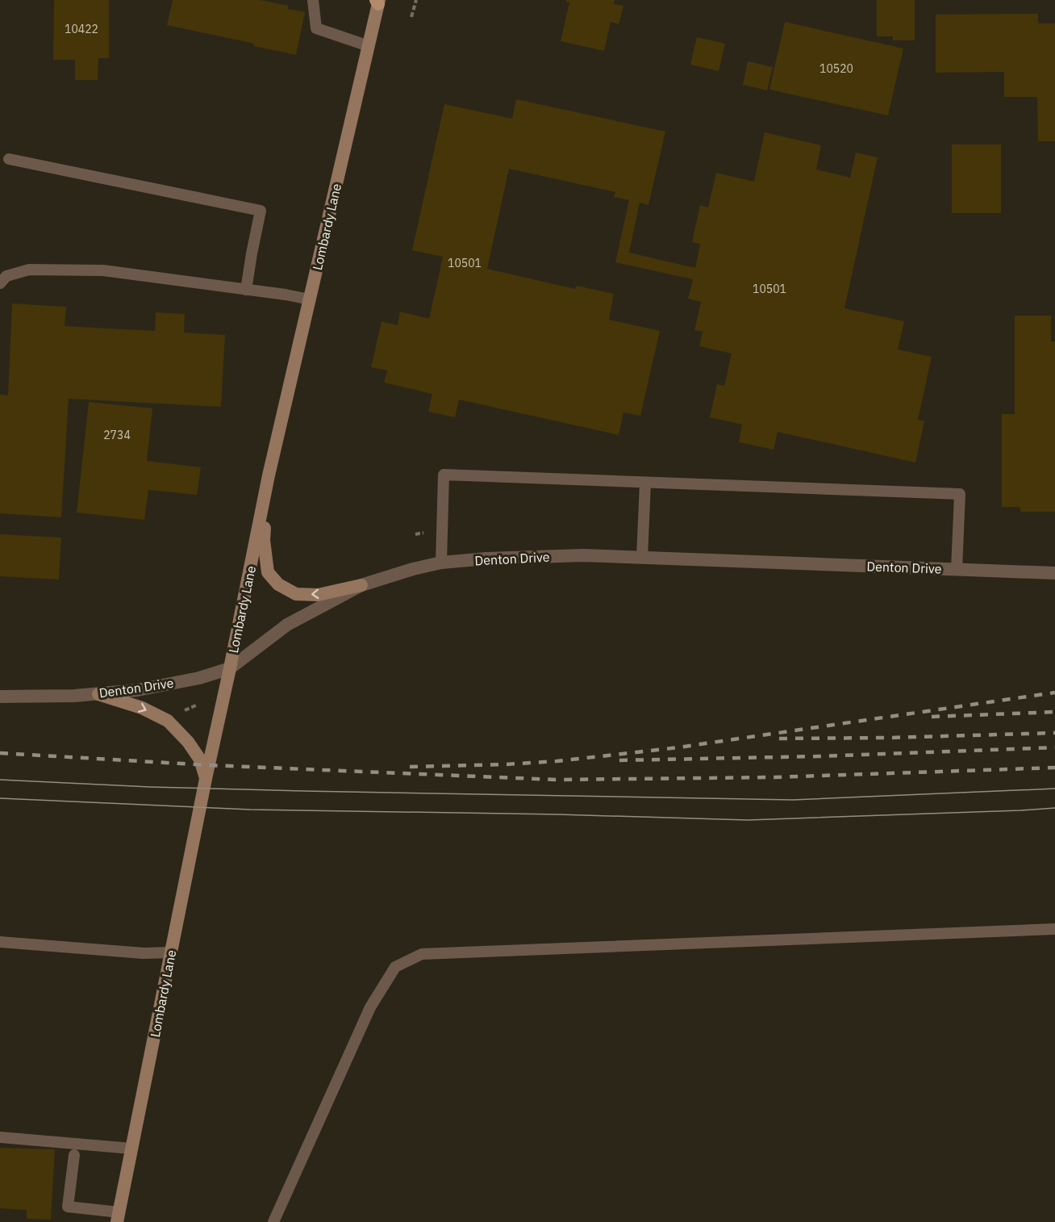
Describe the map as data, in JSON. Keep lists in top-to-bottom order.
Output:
{
  "streets": {
    "main road": ["Lombardy Lane"],
    "street": ["Denton Drive"]
  },
  "crossings": [
    ["Lombardy Lane", "Denton Drive"]
  ],
  "house_numbers": [
    "10422",
    "10520",
    "10501",
    "10501",
    "2734"
  ]
}
